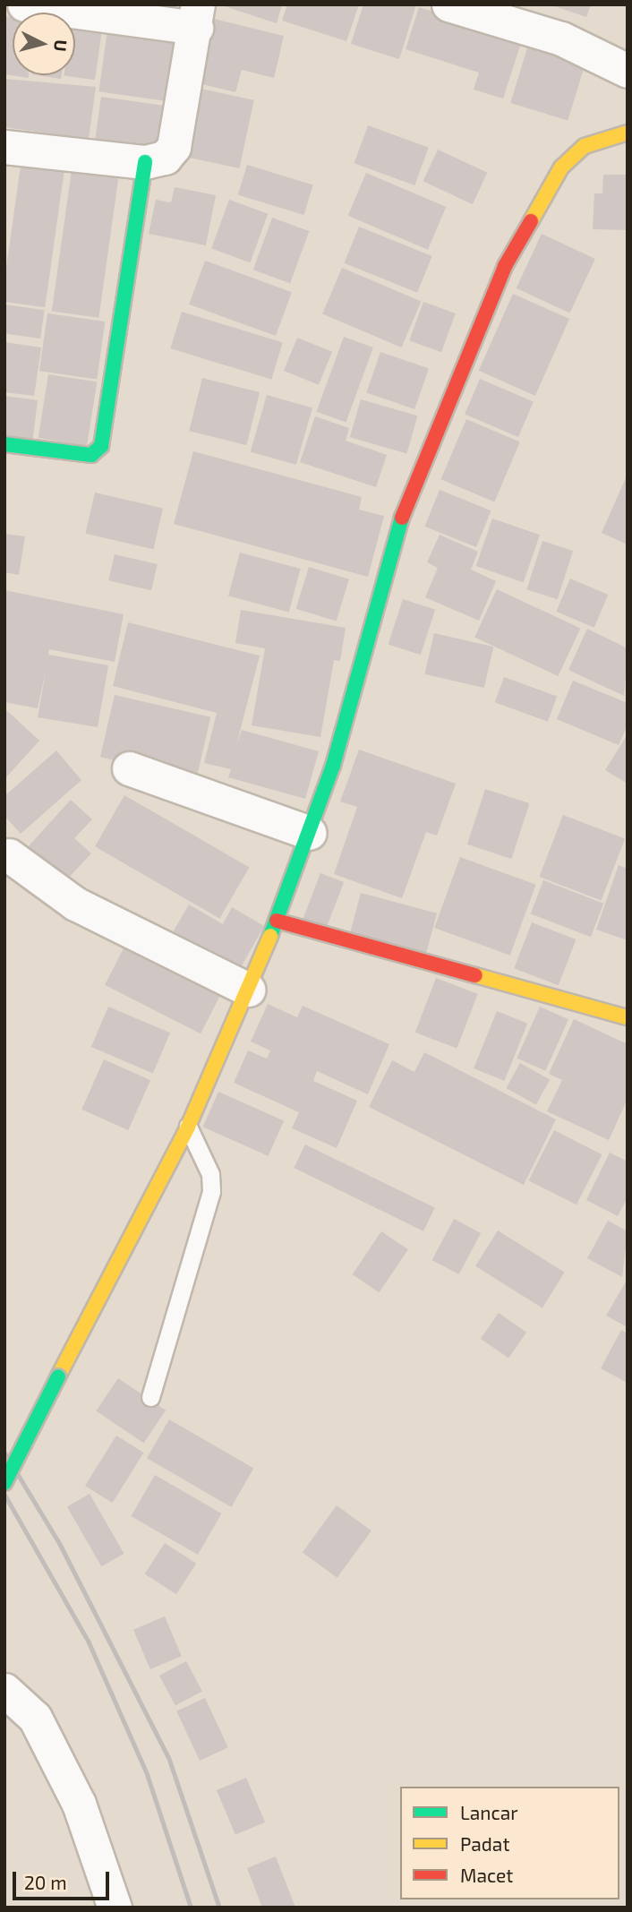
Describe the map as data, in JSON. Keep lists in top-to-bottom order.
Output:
{
  "legend": ["Lancar", "Padat", "Macet"],
  "scale_bar": "20 m",
  "north": "right"
}
